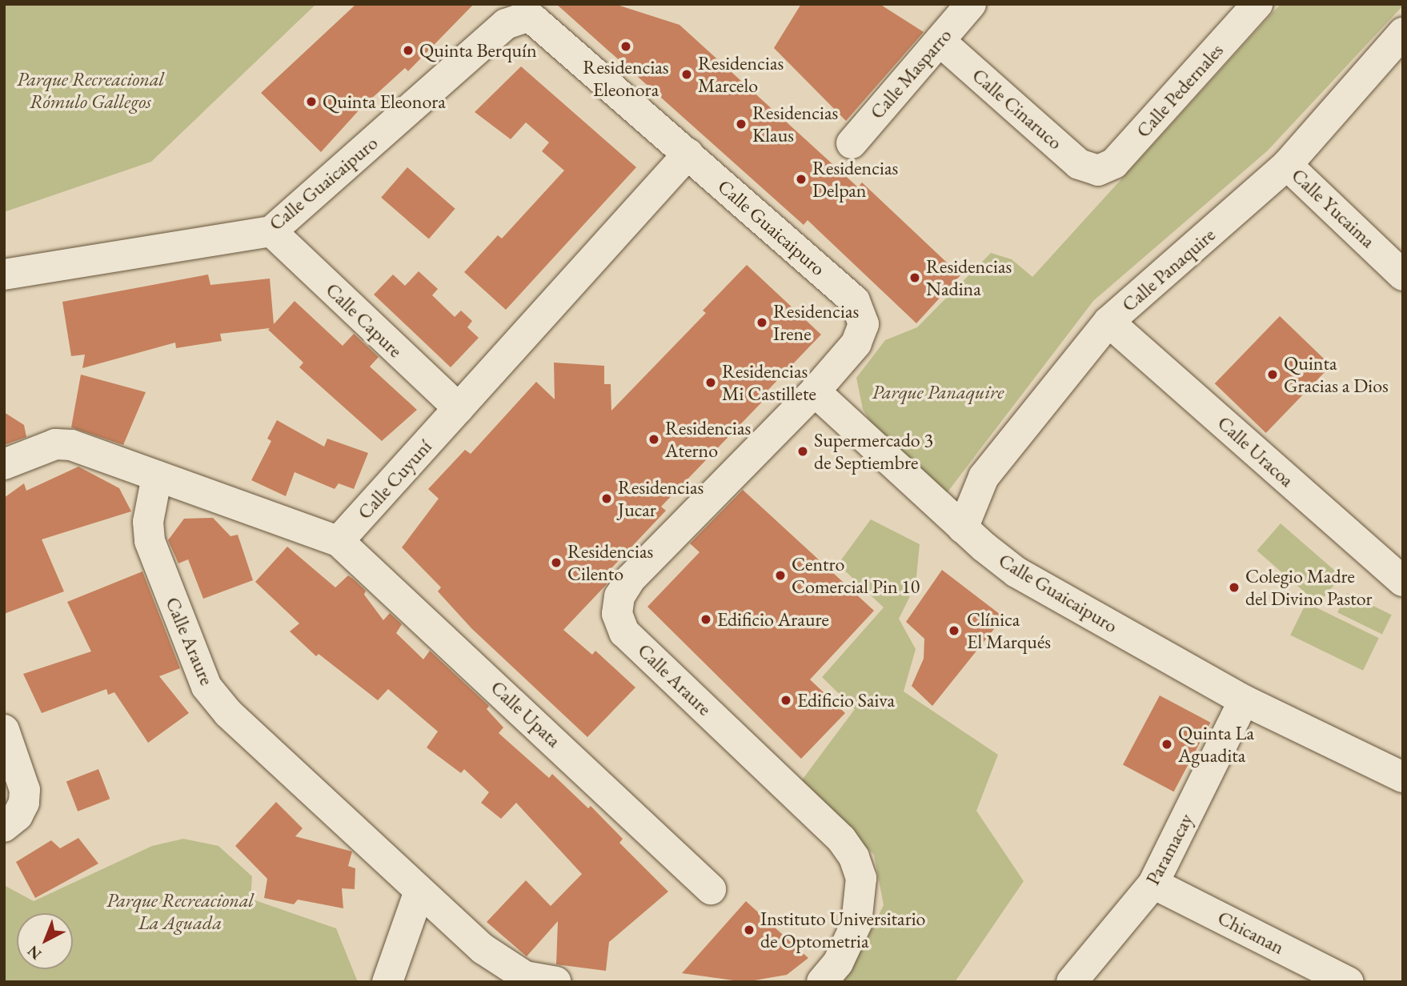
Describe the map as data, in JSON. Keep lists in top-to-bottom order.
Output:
{
  "streets": {
    "street": [
      "Calle Masparro",
      "Calle Pedernales",
      "Calle Cinaruco",
      "Calle Guaicaipuro",
      "Calle Yucaima",
      "Calle Panaquire",
      "Calle Capure",
      "Calle Uracoa",
      "Calle Cuyuní",
      "Calle Araure",
      "Calle Upata",
      "Paramacay",
      "Chicanan"
    ]
  },
  "crossings": [
    ["Calle Masparro", "Calle Cinaruco"],
    ["Calle Pedernales", "Calle Cinaruco"],
    ["Calle Guaicaipuro", "Calle Panaquire"],
    ["Calle Guaicaipuro", "Calle Capure"],
    ["Calle Guaicaipuro", "Calle Cuyuní"],
    ["Calle Guaicaipuro", "Calle Araure"],
    ["Calle Guaicaipuro", "Paramacay"],
    ["Calle Yucaima", "Calle Panaquire"],
    ["Calle Panaquire", "Calle Uracoa"],
    ["Calle Capure", "Calle Cuyuní"],
    ["Calle Cuyuní", "Calle Upata"],
    ["Paramacay", "Chicanan"]
  ],
  "parks": ["Parque Recreacional Rómulo Gallegos", "Parque Panaquire", "Parque Recreacional La Aguada"],
  "places": [
    "Residencias Eleonora",
    "Quinta Berquín",
    "Residencias Marcelo",
    "Quinta Eleonora",
    "Residencias Klaus",
    "Residencias Delpan",
    "Residencias Nadina",
    "Residencias Irene",
    "Quinta Gracias a Dios",
    "Residencias Mi Castillete",
    "Residencias Aterno",
    "Supermercado 3 de Septiembre",
    "Residencias Jucar",
    "Residencias Cilento",
    "Centro Comercial Pin 10",
    "Colegio Madre del Divino Pastor",
    "Edificio Araure",
    "Clínica El Marqués",
    "Edificio Saiva",
    "Quinta La Aguadita",
    "Instituto Universitario de Optometria"
  ],
  "north": "bottom left"
}
